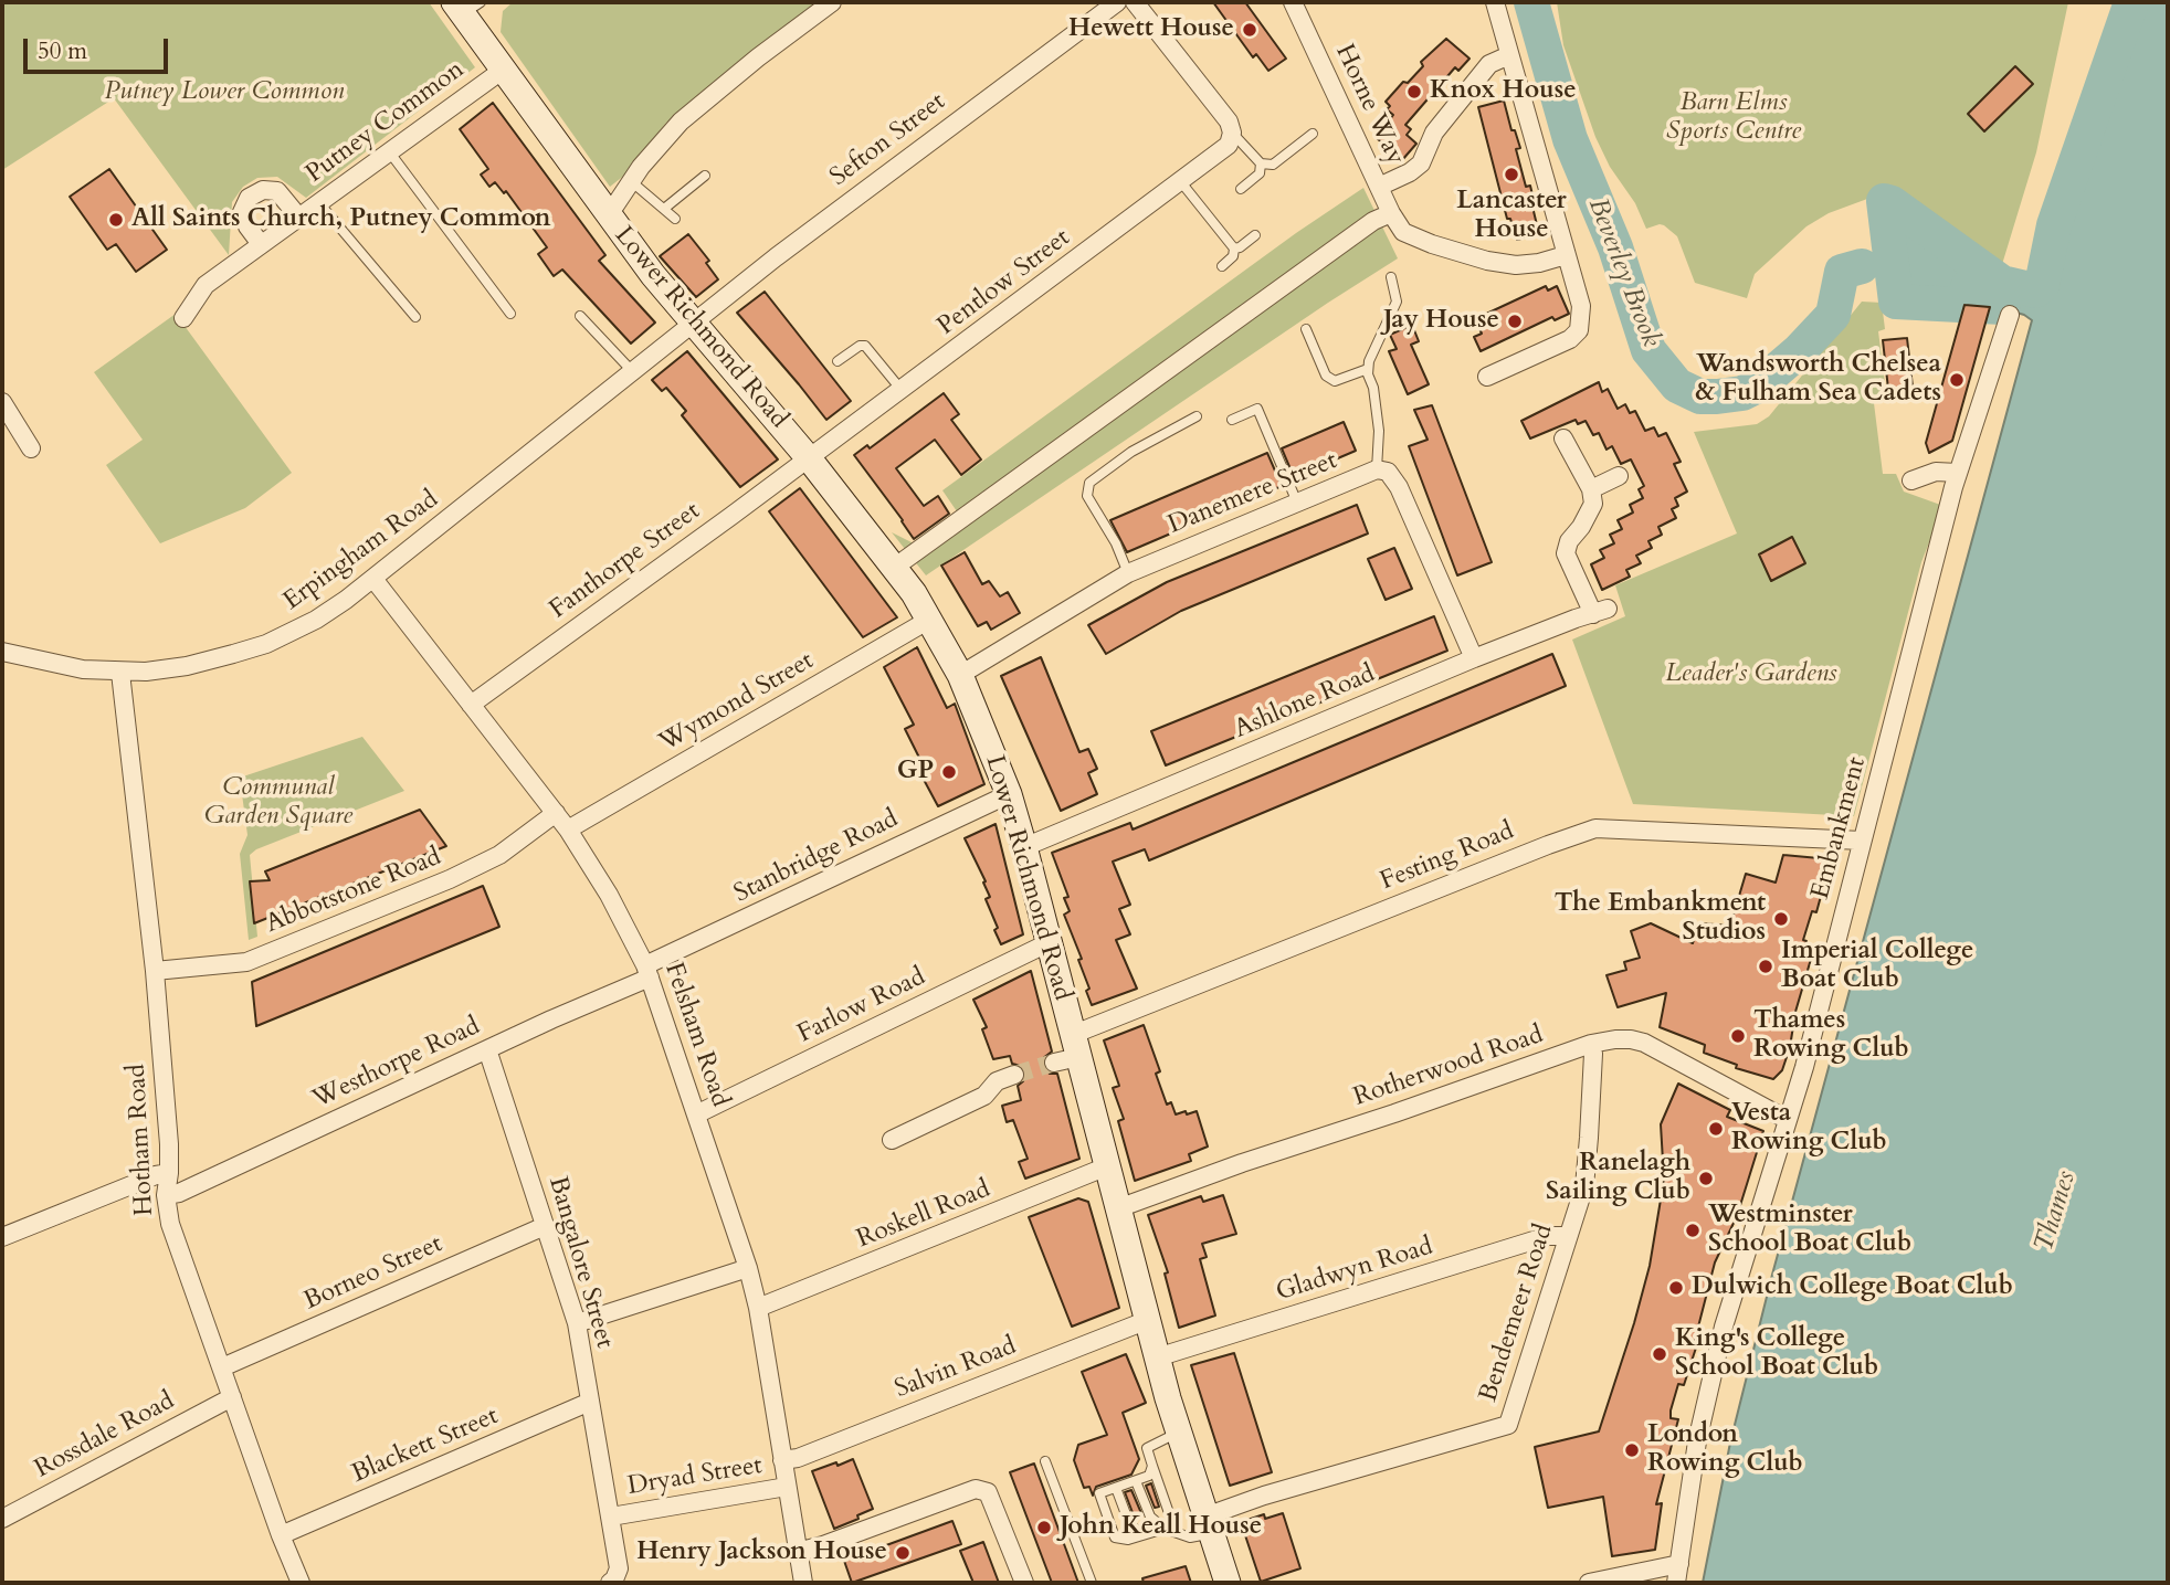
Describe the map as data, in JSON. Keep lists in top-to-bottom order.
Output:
{
  "streets": {
    "main road": ["Lower Richmond Road"],
    "street": [
      "Horne Way",
      "Putney Common",
      "Sefton Street",
      "Pentlow Street",
      "Danemere Street",
      "Erpingham Road",
      "Fanthorpe Street",
      "Wymond Street",
      "Ashlone Road",
      "Embankment",
      "Stanbridge Road",
      "Festing Road",
      "Abbotstone Road",
      "Farlow Road",
      "Felsham Road",
      "Westhorpe Road",
      "Rotherwood Road",
      "Hotham Road",
      "Roskell Road",
      "Bangalore Street",
      "Gladwyn Road",
      "Borneo Street",
      "Bendemeer Road",
      "Salvin Road",
      "Rossdale Road",
      "Blackett Street",
      "Dryad Street"
    ]
  },
  "crossings": [
    ["Putney Common", "Lower Richmond Road"],
    ["Sefton Street", "Lower Richmond Road"],
    ["Sefton Street", "Erpingham Road"],
    ["Pentlow Street", "Lower Richmond Road"],
    ["Pentlow Street", "Fanthorpe Street"],
    ["Lower Richmond Road", "Danemere Street"],
    ["Lower Richmond Road", "Erpingham Road"],
    ["Lower Richmond Road", "Fanthorpe Street"],
    ["Lower Richmond Road", "Wymond Street"],
    ["Lower Richmond Road", "Ashlone Road"],
    ["Lower Richmond Road", "Stanbridge Road"],
    ["Lower Richmond Road", "Festing Road"],
    ["Lower Richmond Road", "Farlow Road"],
    ["Lower Richmond Road", "Rotherwood Road"],
    ["Lower Richmond Road", "Roskell Road"],
    ["Lower Richmond Road", "Gladwyn Road"],
    ["Lower Richmond Road", "Bendemeer Road"],
    ["Lower Richmond Road", "Salvin Road"],
    ["Danemere Street", "Ashlone Road"],
    ["Erpingham Road", "Felsham Road"],
    ["Erpingham Road", "Hotham Road"],
    ["Fanthorpe Street", "Felsham Road"],
    ["Wymond Street", "Felsham Road"],
    ["Embankment", "Festing Road"],
    ["Embankment", "Rotherwood Road"],
    ["Stanbridge Road", "Felsham Road"],
    ["Stanbridge Road", "Westhorpe Road"],
    ["Abbotstone Road", "Felsham Road"],
    ["Abbotstone Road", "Hotham Road"],
    ["Farlow Road", "Felsham Road"],
    ["Felsham Road", "Westhorpe Road"],
    ["Felsham Road", "Roskell Road"],
    ["Felsham Road", "Salvin Road"],
    ["Felsham Road", "Dryad Street"],
    ["Westhorpe Road", "Hotham Road"],
    ["Westhorpe Road", "Bangalore Street"],
    ["Rotherwood Road", "Bendemeer Road"],
    ["Hotham Road", "Borneo Street"],
    ["Hotham Road", "Rossdale Road"],
    ["Hotham Road", "Blackett Street"],
    ["Bangalore Street", "Borneo Street"],
    ["Bangalore Street", "Blackett Street"],
    ["Bangalore Street", "Dryad Street"],
    ["Gladwyn Road", "Bendemeer Road"]
  ],
  "water": ["Beverley Brook", "Thames"],
  "parks": [
    "Putney Lower Common",
    "Barn Elms Sports Centre",
    "Leader's Gardens",
    "Communal Garden Square"
  ],
  "places": [
    "Hewett House",
    "Knox House",
    "Lancaster House",
    "All Saints Church, Putney Common",
    "Jay House",
    "Wandsworth Chelsea & Fulham Sea Cadets",
    "GP",
    "The Embankment Studios",
    "Imperial College Boat Club",
    "Thames Rowing Club",
    "Vesta Rowing Club",
    "Ranelagh Sailing Club",
    "Westminster School Boat Club",
    "Dulwich College Boat Club",
    "King's College School Boat Club",
    "London Rowing Club",
    "John Keall House",
    "Henry Jackson House"
  ],
  "scale_bar": "50 m"
}
